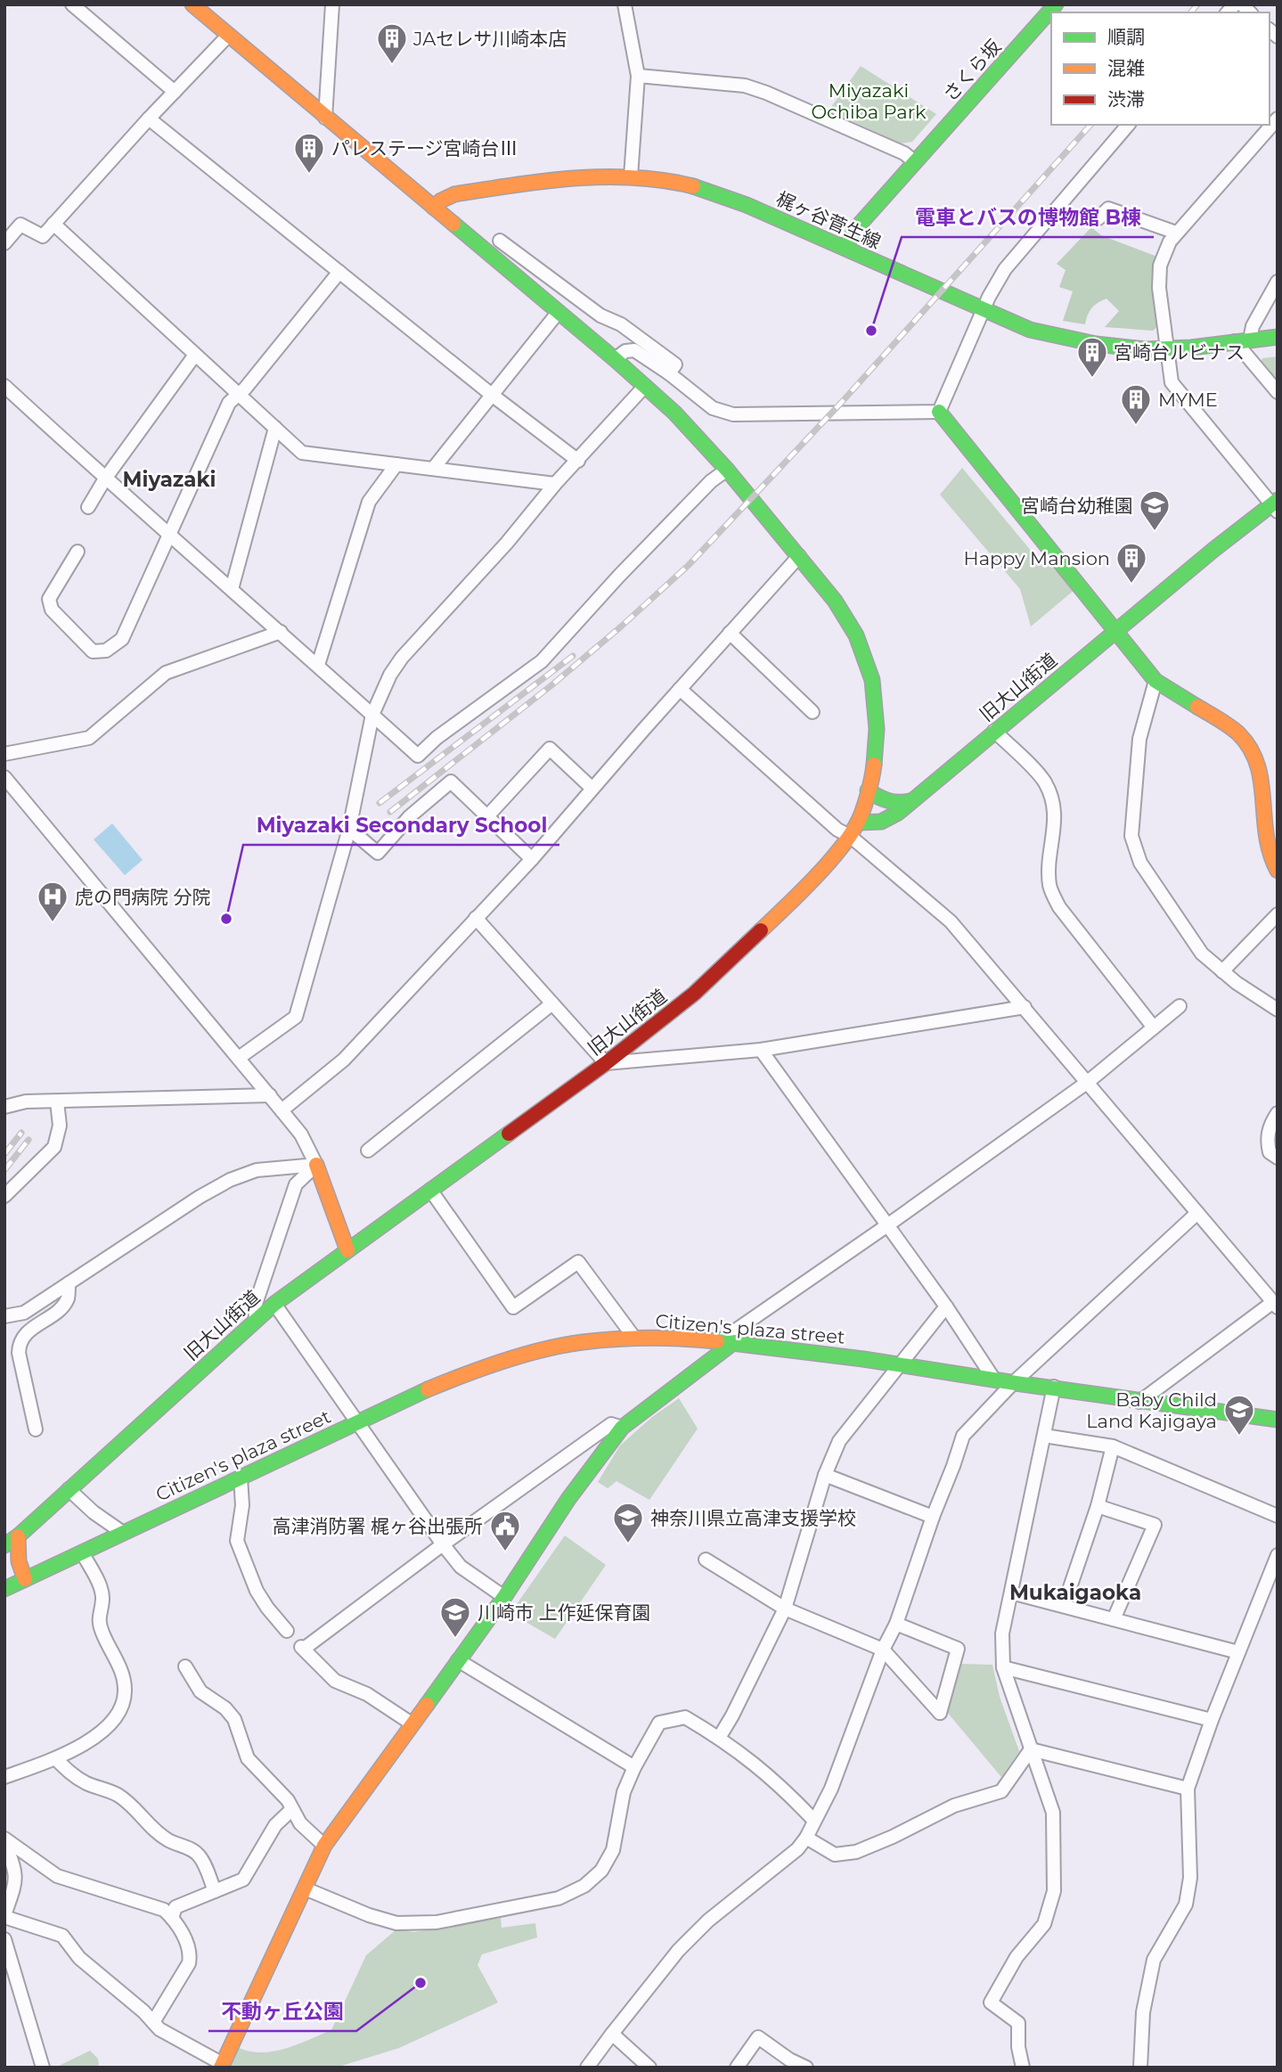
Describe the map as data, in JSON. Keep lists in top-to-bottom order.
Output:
{
  "streets": {
    "street": [
      "さくら坂",
      "梶ヶ谷菅生線",
      "旧大山街道",
      "Citizen's plaza street"
    ]
  },
  "crossings": [
    ["さくら坂", "梶ヶ谷菅生線"]
  ],
  "districts": ["Miyazaki", "Mukaigaoka"],
  "parks": ["Miyazaki Ochiba Park"],
  "places": {
    "building": [
      "JAセレサ川崎本店",
      "パレステージ宮崎台Ⅲ",
      "宮崎台ルビナス",
      "MYME",
      "Happy Mansion"
    ],
    "other": ["電車とバスの博物館 B棟", "Miyazaki Secondary School", "不動ヶ丘公園"],
    "school or university": [
      "宮崎台幼稚園",
      "Baby Child Land Kajigaya",
      "神奈川県立高津支援学校",
      "川崎市 上作延保育園"
    ],
    "hospital": ["虎の門病院 分院"],
    "public building": ["高津消防署 梶ヶ谷出張所"]
  },
  "legend": ["順調", "混雑", "渋滞"]
}
